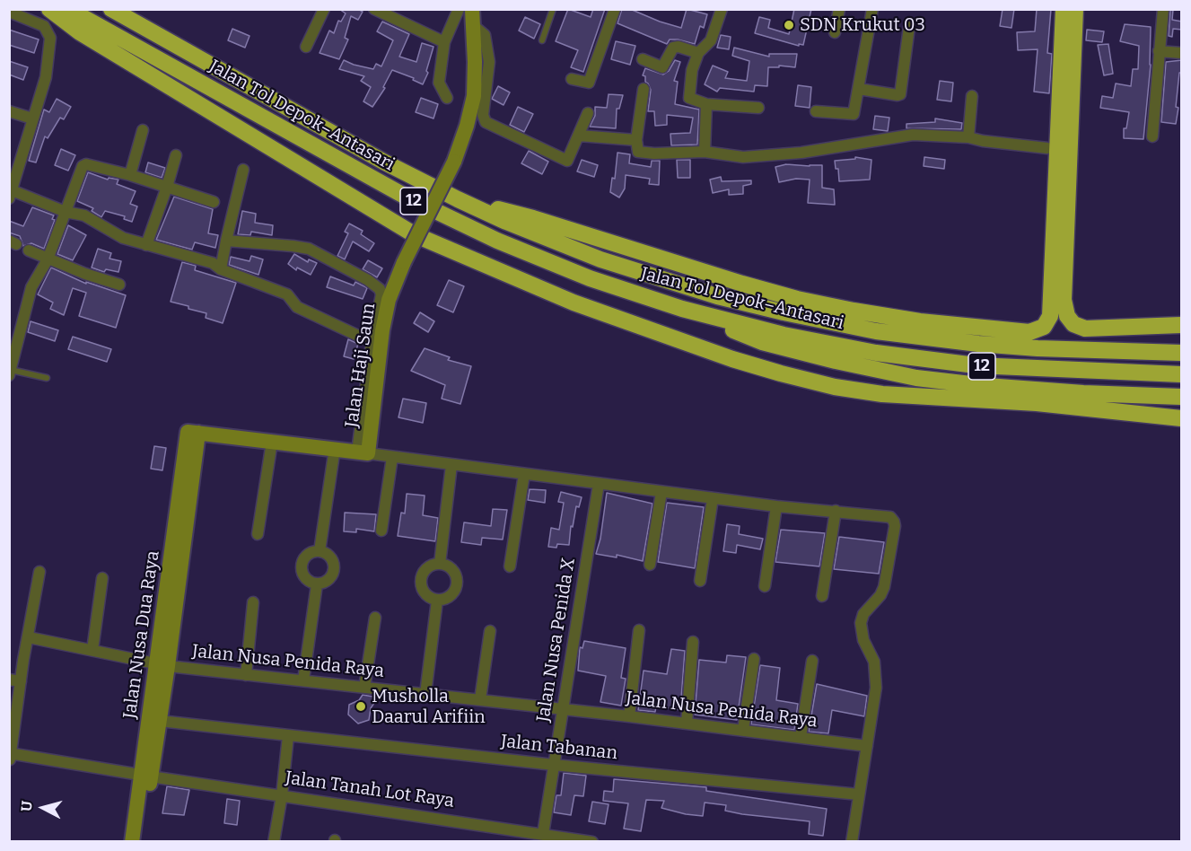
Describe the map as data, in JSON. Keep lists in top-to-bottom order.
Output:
{
  "streets": {
    "highway": ["Jalan Tol Depok–Antasari", "12"],
    "street": [
      "Jalan Haji Saun",
      "Jalan Nusa Dua Raya",
      "Jalan Nusa Penida X",
      "Jalan Nusa Penida Raya",
      "Jalan Tabanan",
      "Jalan Tanah Lot Raya"
    ]
  },
  "crossings": [
    ["Jalan Nusa Dua Raya", "Jalan Nusa Penida Raya"],
    ["Jalan Nusa Dua Raya", "Jalan Tabanan"],
    ["Jalan Nusa Dua Raya", "Jalan Tanah Lot Raya"],
    ["Jalan Nusa Penida X", "Jalan Nusa Penida Raya"],
    ["Jalan Nusa Penida X", "Jalan Tabanan"],
    ["Jalan Nusa Penida X", "Jalan Tanah Lot Raya"]
  ],
  "places": ["SDN Krukut 03", "Musholla Daarul Arifiin"],
  "north": "left"
}
